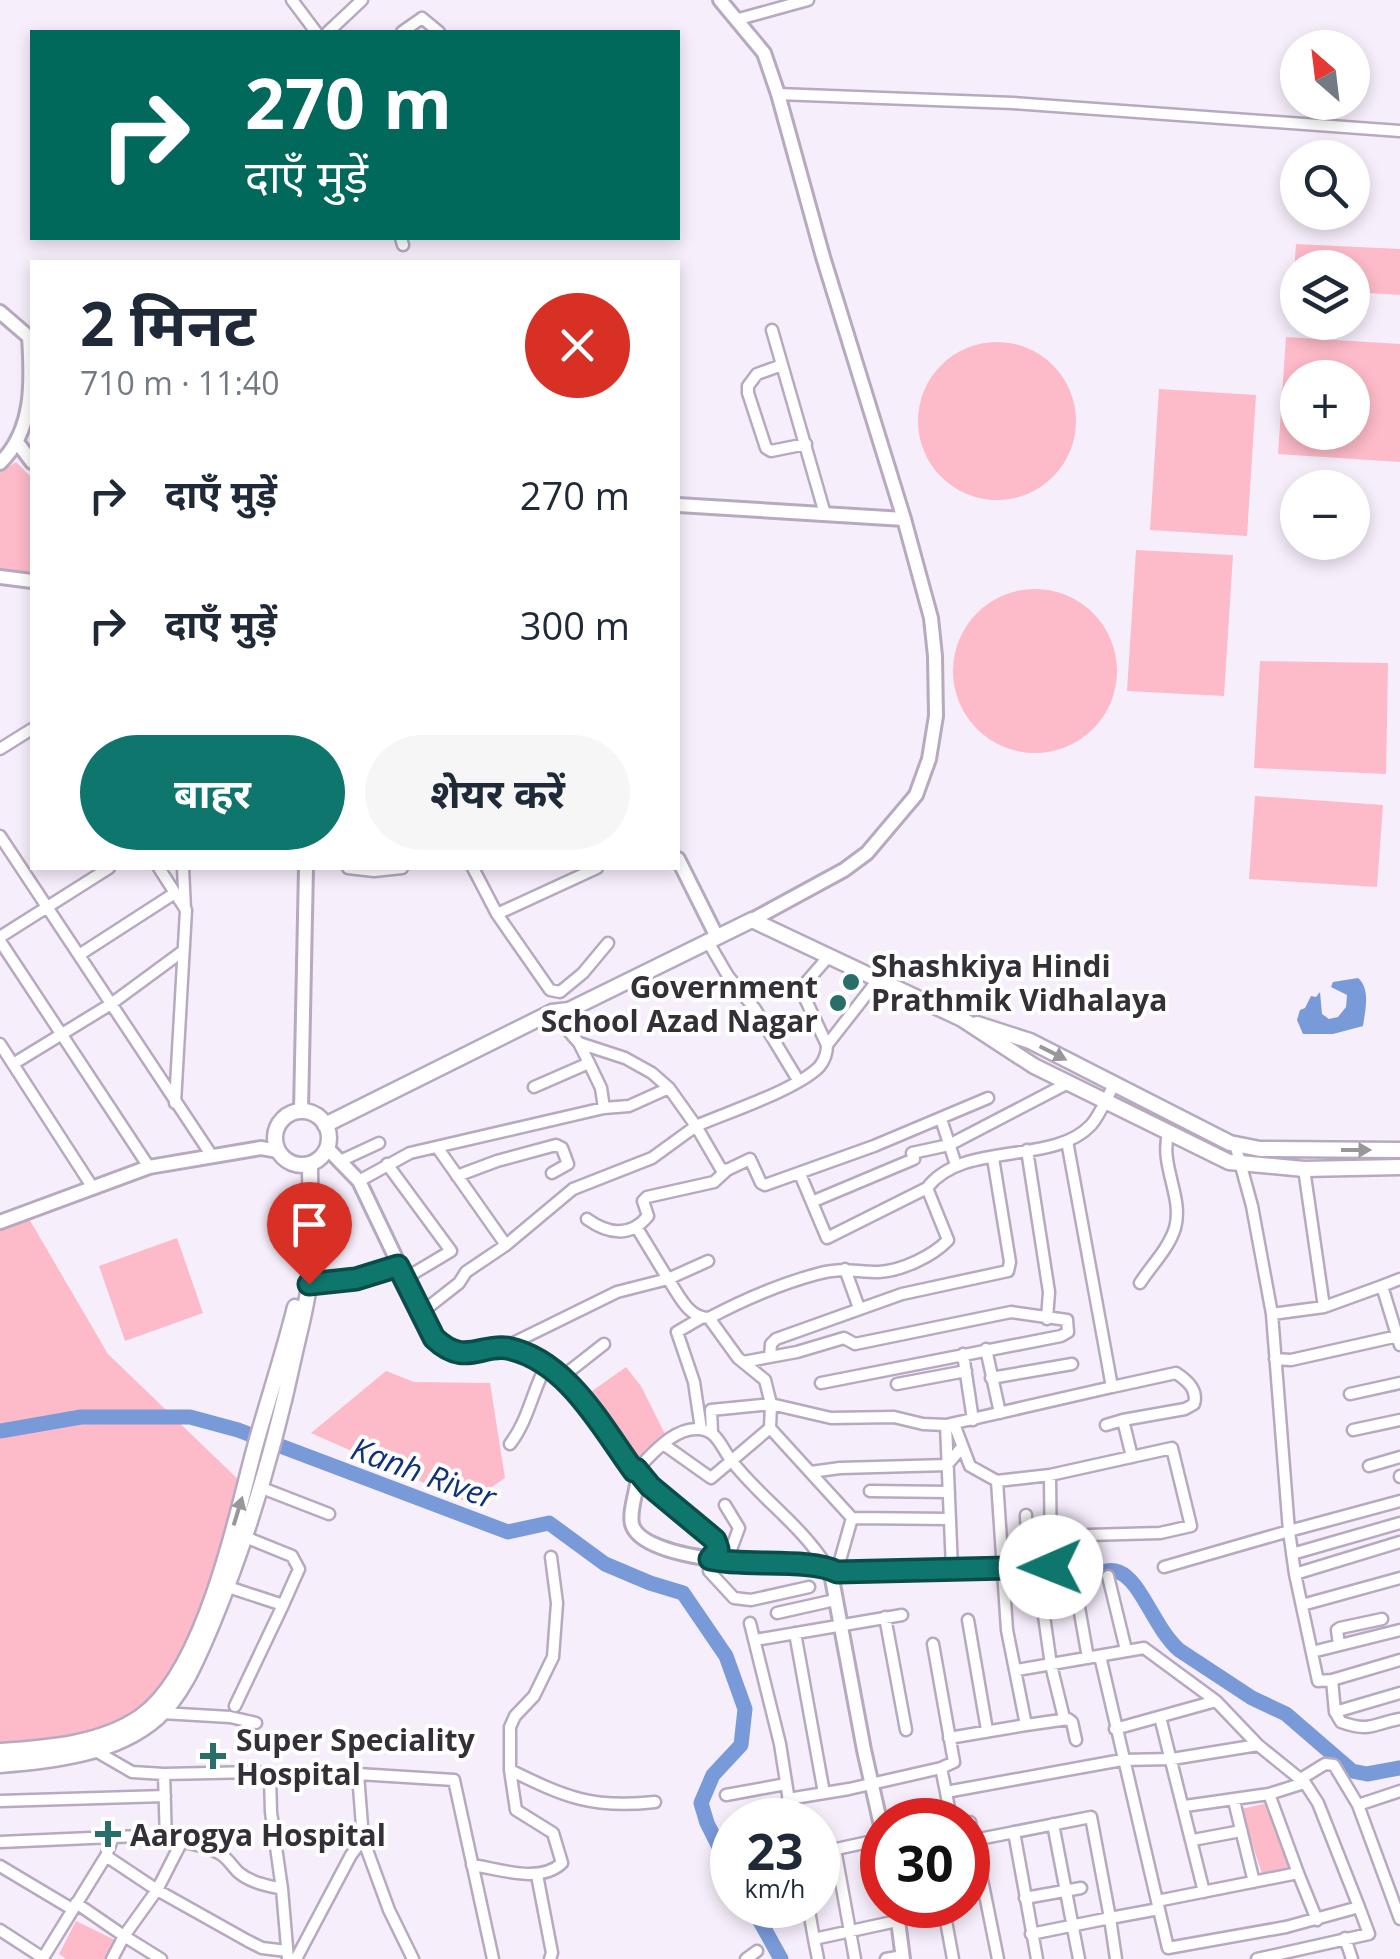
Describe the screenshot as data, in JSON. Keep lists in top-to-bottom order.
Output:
{
  "water": ["Kanh River"],
  "places": {
    "other": ["Shashkiya Hindi Prathmik Vidhalaya", "Government School Azad Nagar"],
    "health": ["Super Speciality Hospital", "Aarogya Hospital"]
  },
  "north": "top left",
  "page": {
    "map_buttons": ["+", "−"],
    "turn": ["270 m", "दाएँ मुड़ें"],
    "heading": ["2 मिनट", "710 m · 11:40"],
    "list": [
      {
        "name": "दाएँ मुड़ें",
        "value": "270 m"
      },
      {
        "name": "दाएँ मुड़ें",
        "value": "300 m"
      }
    ],
    "buttons": ["बाहर", "शेयर करें"],
    "speed": "23 km/h",
    "limit": "30"
  }
}
